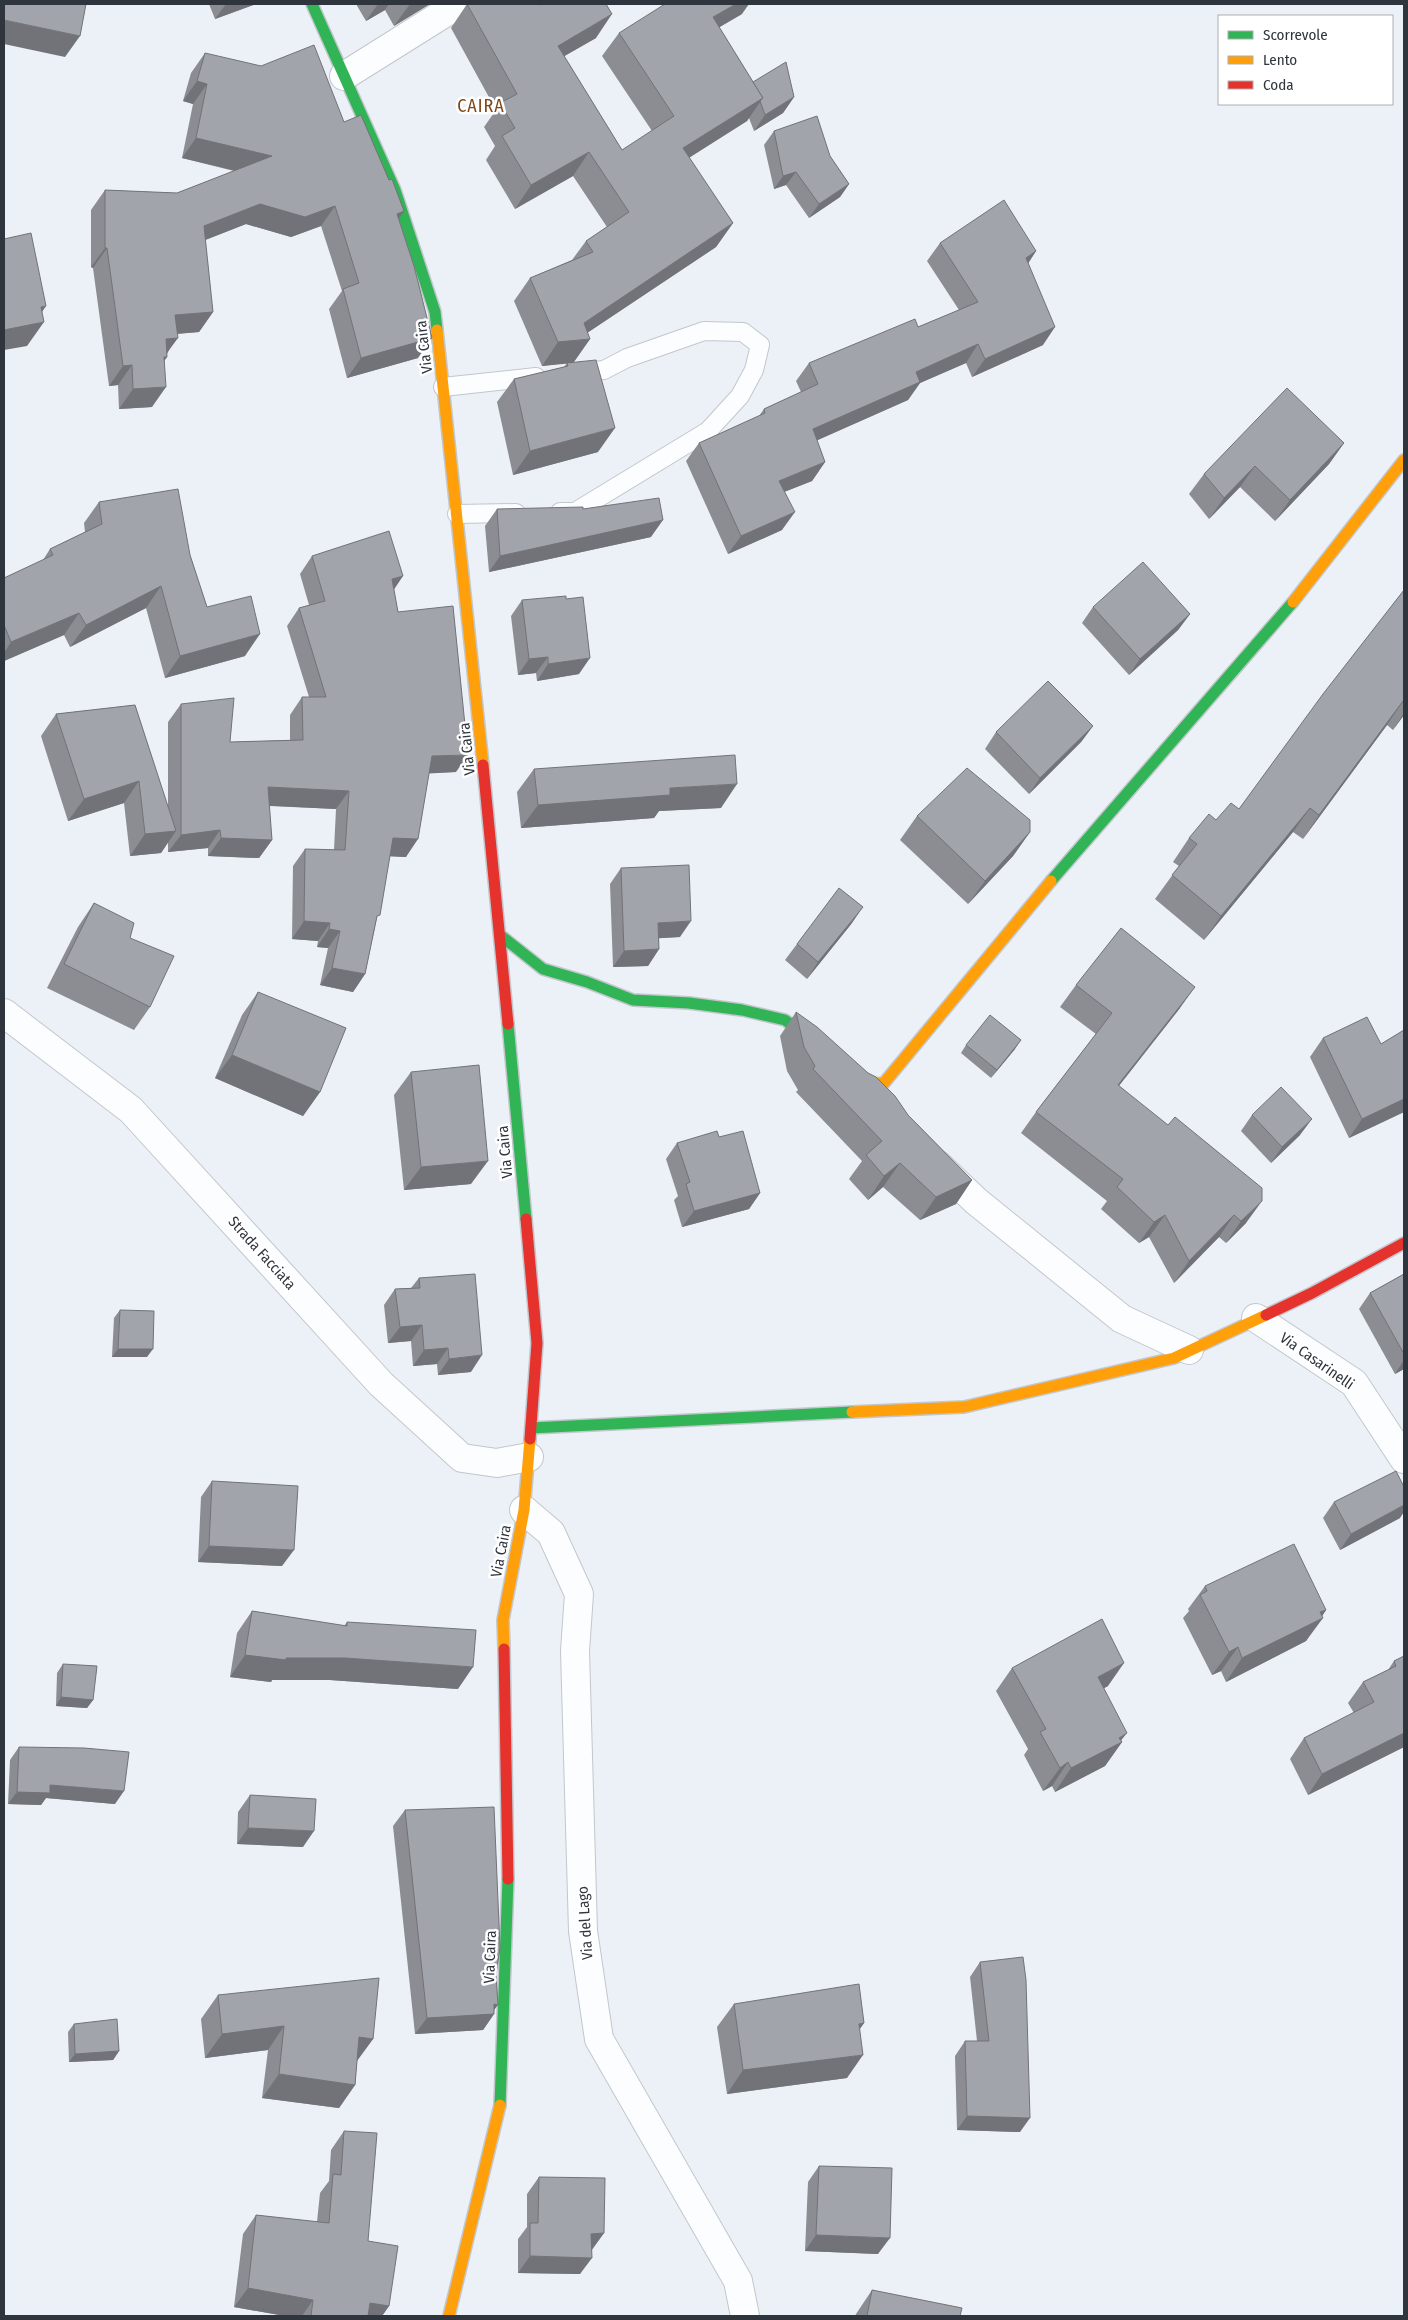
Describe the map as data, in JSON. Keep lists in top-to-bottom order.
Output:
{
  "streets": {
    "street": [
      "Via Caira",
      "Strada Facciata",
      "Via Casarinelli",
      "Via del Lago"
    ]
  },
  "crossings": [
    ["Via Caira", "Strada Facciata"],
    ["Via Caira", "Via del Lago"]
  ],
  "districts": ["CAIRA"],
  "legend": ["Scorrevole", "Lento", "Coda"]
}
